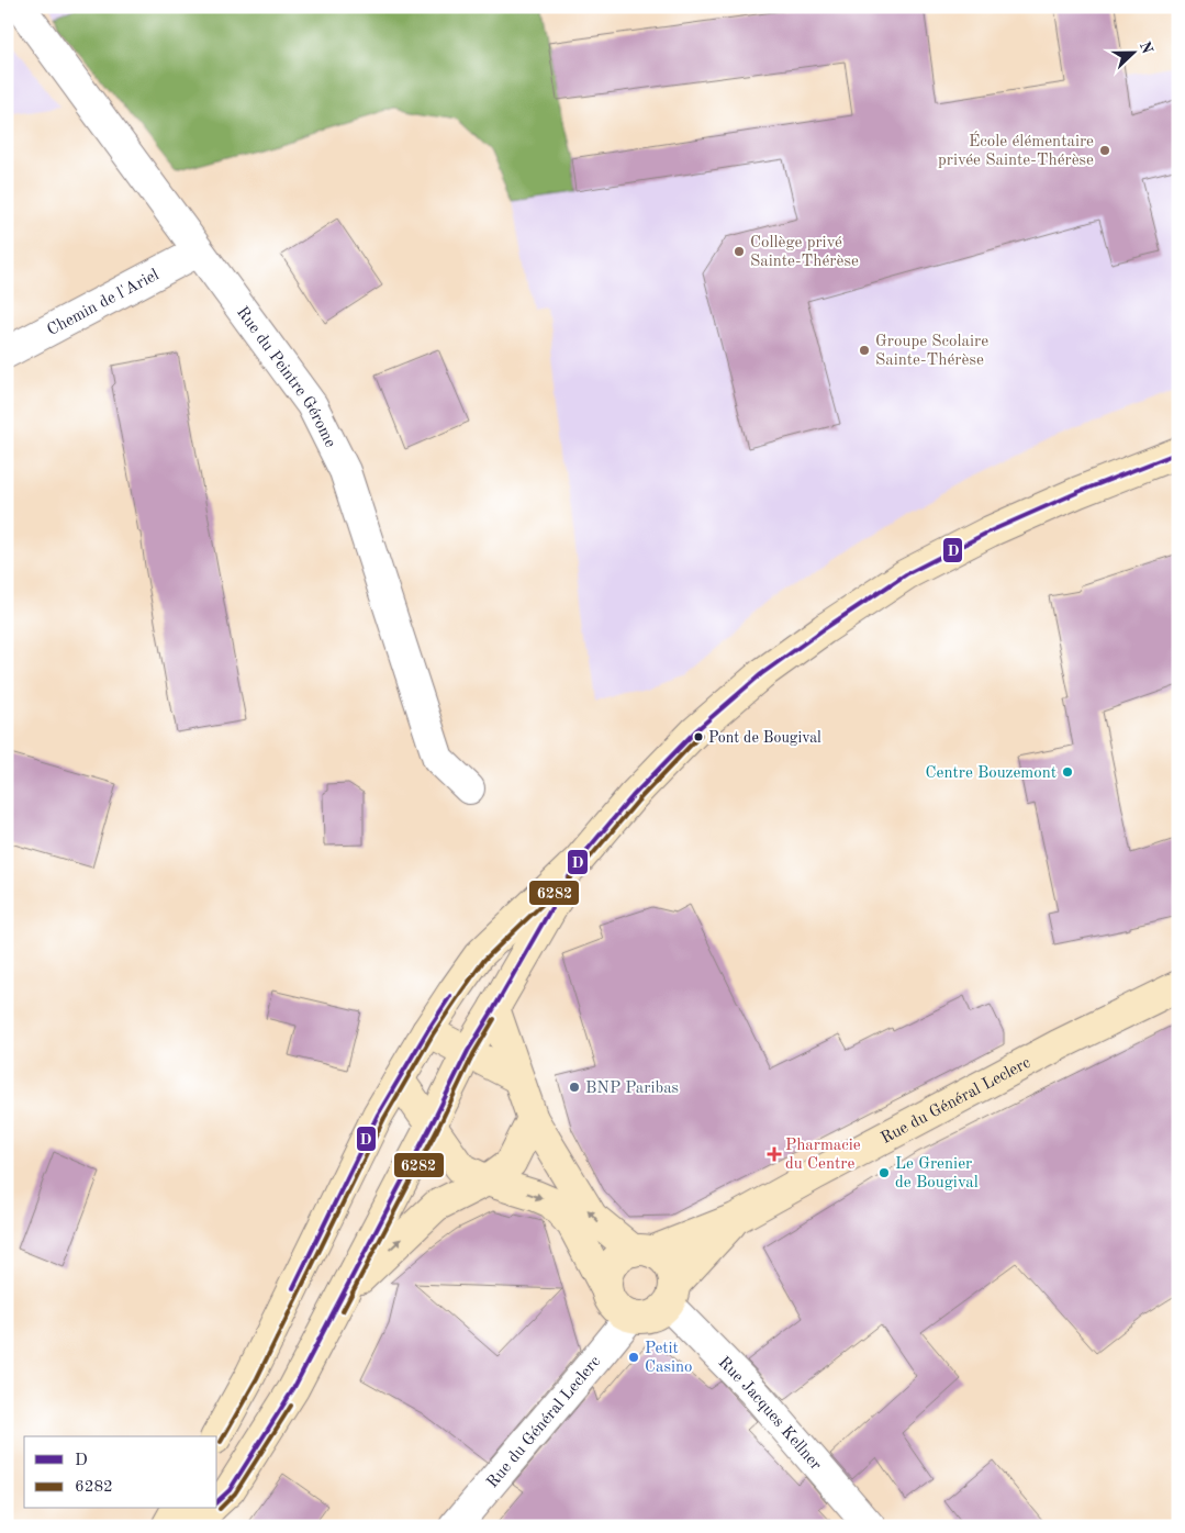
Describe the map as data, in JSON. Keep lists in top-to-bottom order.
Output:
{
  "streets": {
    "main road": ["Rue du Général Leclerc"],
    "street": ["Chemin de l'Ariel", "Rue du Peintre Gérome", "Rue Jacques Kellner"]
  },
  "crossings": [
    ["Chemin de l'Ariel", "Rue du Peintre Gérome"],
    ["Rue du Général Leclerc", "Rue Jacques Kellner"]
  ],
  "places": {
    "other": [
      "École élémentaire privée Sainte-Thérèse",
      "Collège privé Sainte-Thérèse",
      "Groupe Scolaire Sainte-Thérèse",
      "Pont de Bougival",
      "Centre Bouzemont",
      "BNP Paribas",
      "Le Grenier de Bougival",
      "Petit Casino"
    ],
    "health": ["Pharmacie du Centre"]
  },
  "lines": ["transit line D", "transit line 6282"],
  "legend": ["D", "6282"],
  "north": "right"
}
